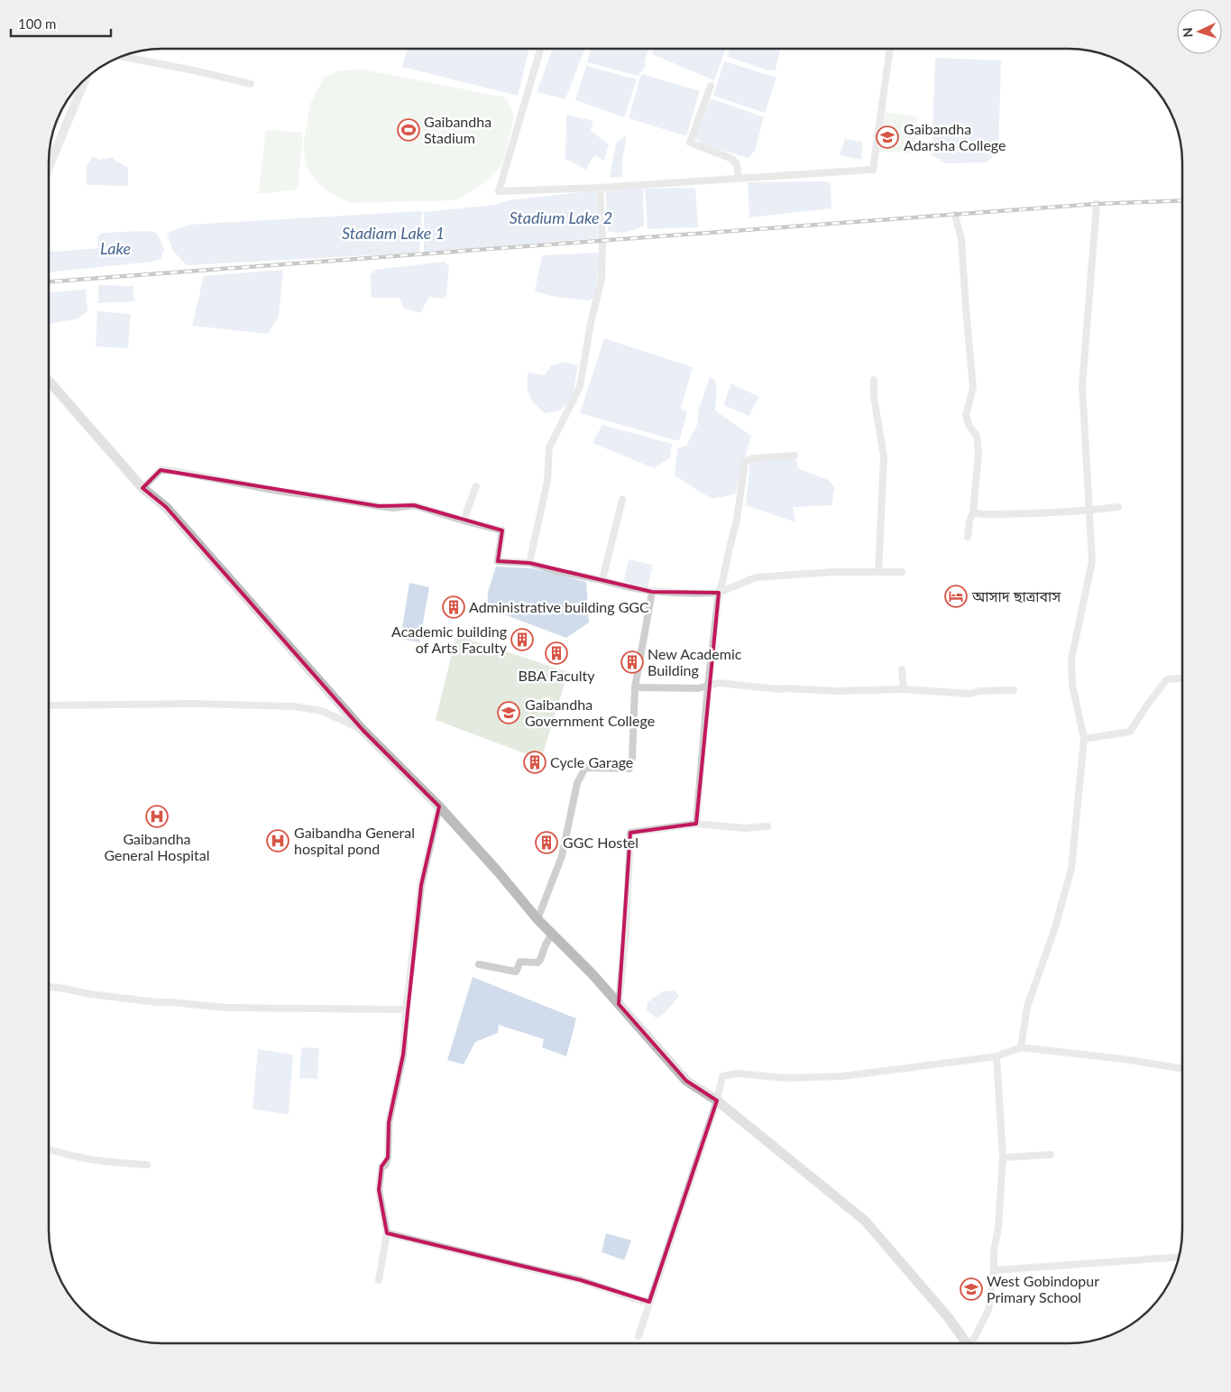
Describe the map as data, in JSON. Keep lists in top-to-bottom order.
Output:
{
  "water": ["Stadium Lake 2", "Stadiam Lake 1", "Lake"],
  "places": {
    "sports": ["Gaibandha Stadium"],
    "school or university": ["Gaibandha Adarsha College", "Gaibandha Government College", "West Gobindopur Primary School"],
    "hotel": ["আসাদ ছাত্রাবাস"],
    "building": [
      "Administrative building GGC",
      "Academic building of Arts Faculty",
      "BBA Faculty",
      "New Academic Building",
      "Cycle Garage",
      "GGC Hostel"
    ],
    "hospital": ["Gaibandha General Hospital", "Gaibandha General hospital pond"]
  },
  "scale_bar": "100 m",
  "north": "left"
}
